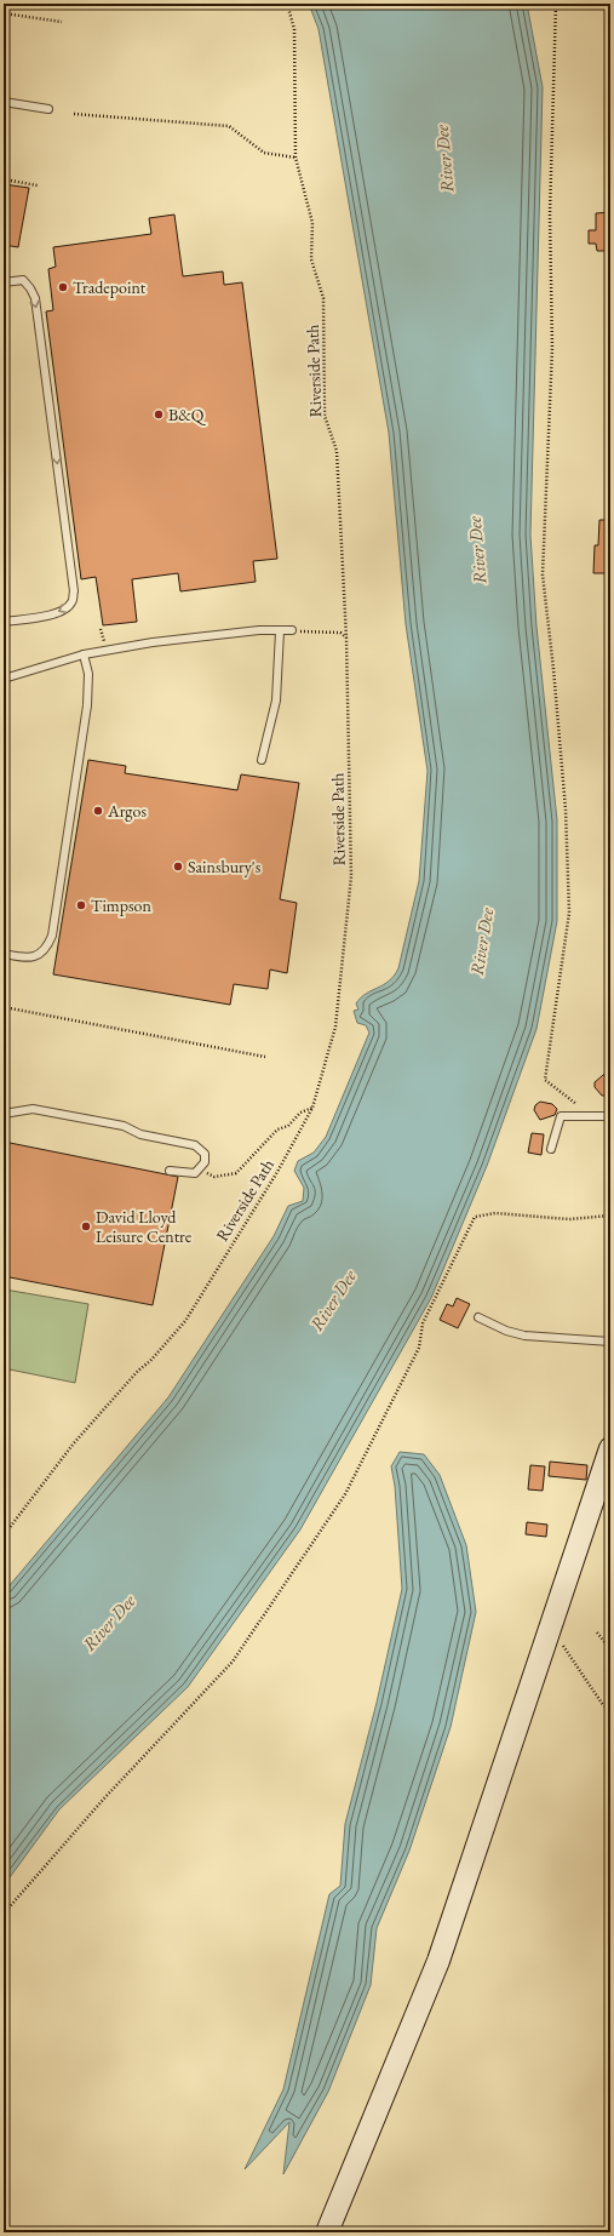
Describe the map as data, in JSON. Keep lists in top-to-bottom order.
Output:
{
  "streets": {
    "path": ["Riverside Path"]
  },
  "water": ["River Dee"],
  "places": [
    "Tradepoint",
    "B&Q",
    "Argos",
    "Sainsbury's",
    "Timpson",
    "David Lloyd Leisure Centre"
  ]
}
